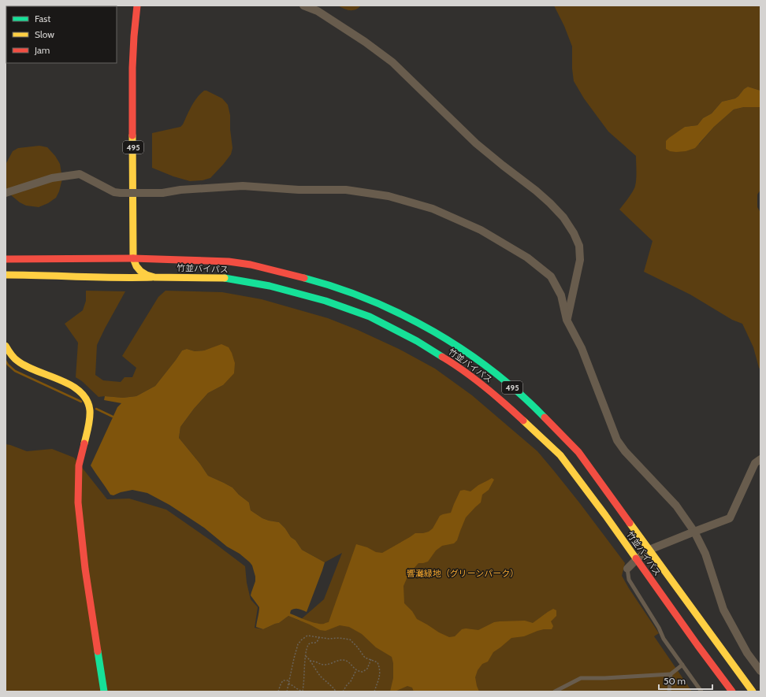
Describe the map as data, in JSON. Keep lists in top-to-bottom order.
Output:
{
  "streets": {
    "main road": ["495", "竹並バイパス"]
  },
  "crossings": [
    ["495", "竹並バイパス"]
  ],
  "parks": ["響灘緑地（グリーンパーク）"],
  "legend": ["Fast", "Slow", "Jam"],
  "scale_bar": "50 m"
}
